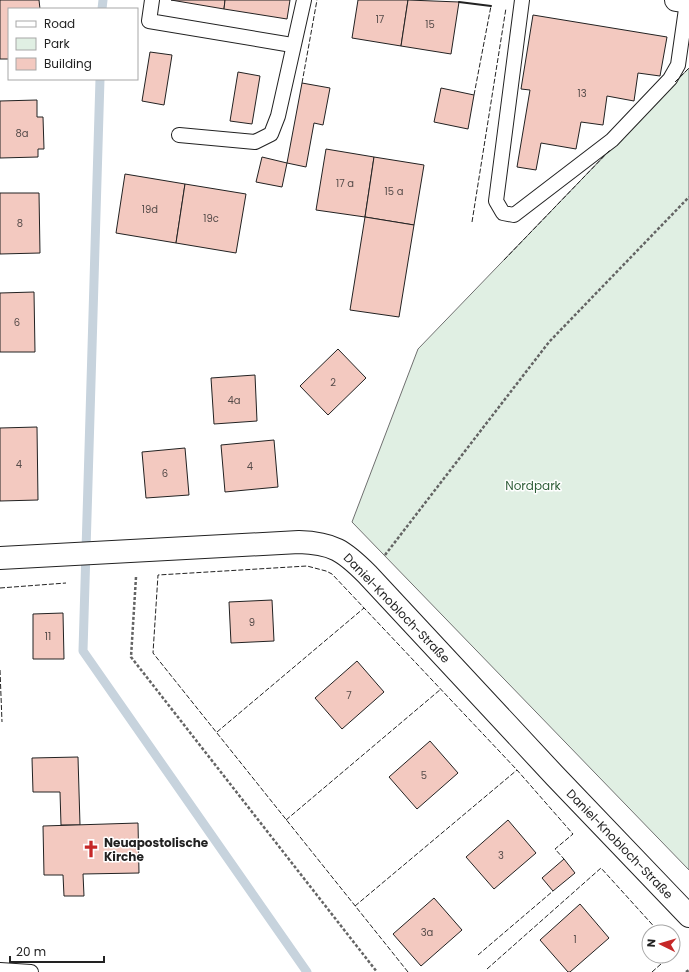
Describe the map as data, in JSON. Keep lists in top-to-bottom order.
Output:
{
  "streets": {
    "street": ["Daniel-Knobloch-Straße"]
  },
  "parks": ["Nordpark"],
  "places": {
    "church": ["Neuapostolische Kirche"]
  },
  "house_numbers": [
    "17",
    "15",
    "13",
    "8a",
    "17 a",
    "15 a",
    "19d",
    "19c",
    "8",
    "6",
    "2",
    "4a",
    "4",
    "4",
    "6",
    "9",
    "11",
    "7",
    "5",
    "3",
    "3a",
    "1"
  ],
  "legend": ["Road", "Park", "Building"],
  "scale_bar": "20 m",
  "north": "left"
}
